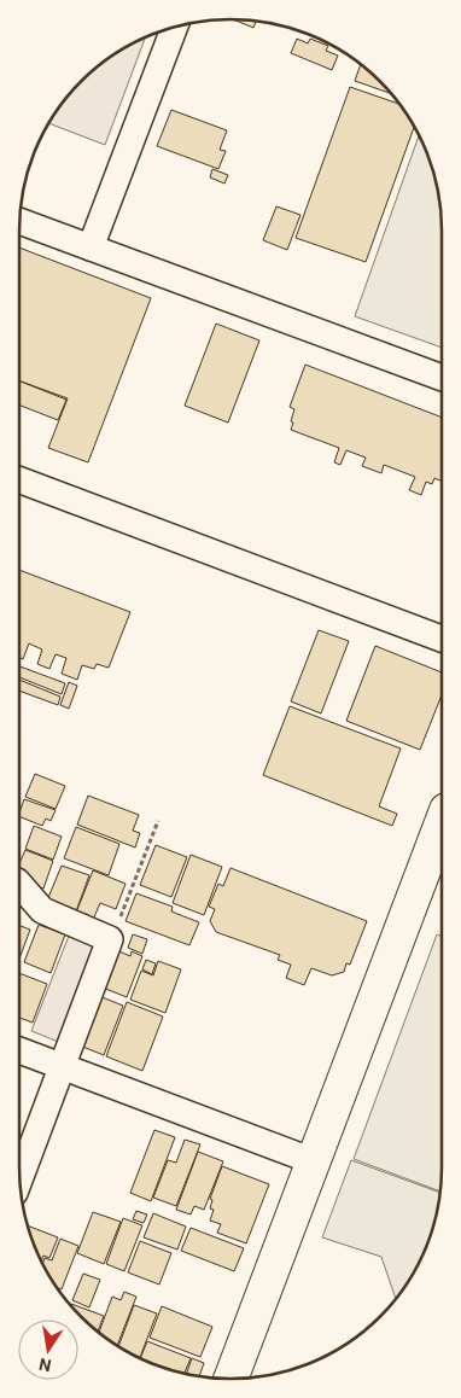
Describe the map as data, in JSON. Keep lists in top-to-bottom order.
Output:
{
  "north": "bottom"
}
